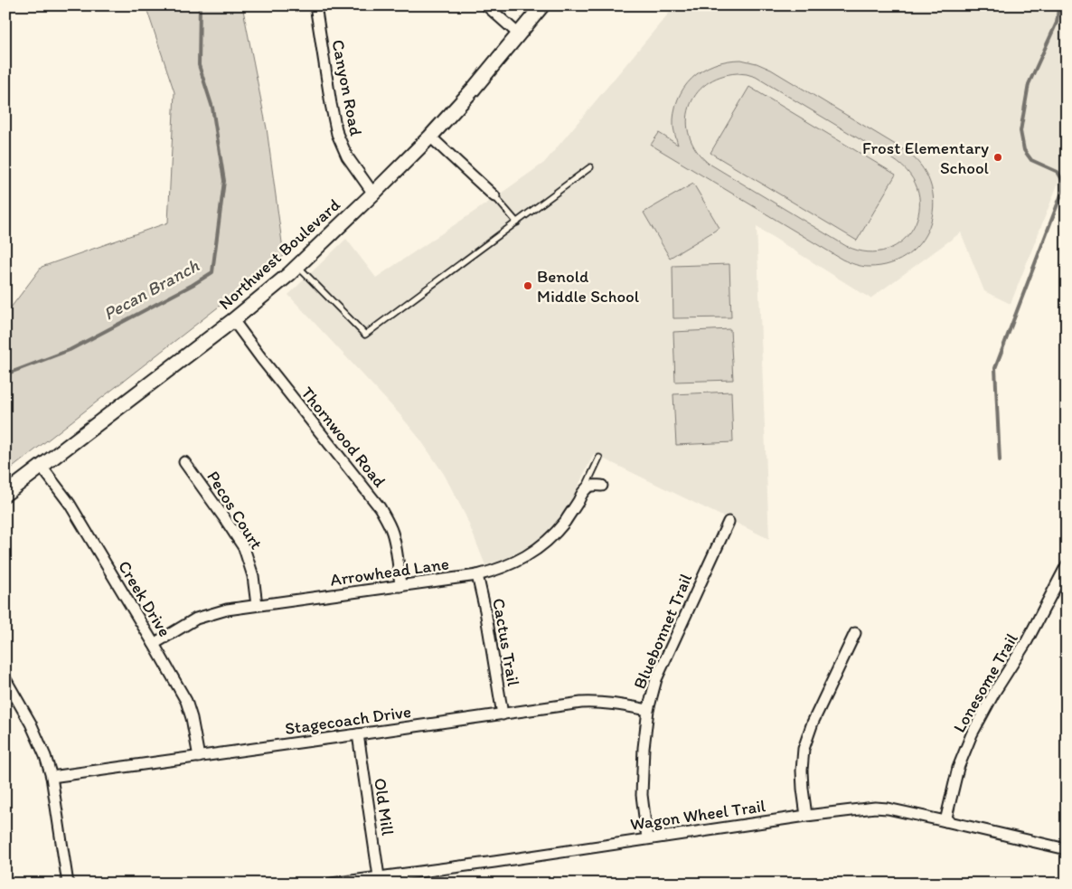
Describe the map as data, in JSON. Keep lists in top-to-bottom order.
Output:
{
  "streets": {
    "street": [
      "Canyon Road",
      "Northwest Boulevard",
      "Thornwood Road",
      "Pecos Court",
      "Arrowhead Lane",
      "Creek Drive",
      "Bluebonnet Trail",
      "Cactus Trail",
      "Lonesome Trail",
      "Stagecoach Drive",
      "Old Mill",
      "Wagon Wheel Trail"
    ]
  },
  "crossings": [
    ["Canyon Road", "Northwest Boulevard"],
    ["Northwest Boulevard", "Thornwood Road"],
    ["Northwest Boulevard", "Creek Drive"],
    ["Thornwood Road", "Arrowhead Lane"],
    ["Pecos Court", "Arrowhead Lane"],
    ["Arrowhead Lane", "Creek Drive"],
    ["Arrowhead Lane", "Cactus Trail"],
    ["Creek Drive", "Stagecoach Drive"],
    ["Bluebonnet Trail", "Stagecoach Drive"],
    ["Bluebonnet Trail", "Wagon Wheel Trail"],
    ["Cactus Trail", "Stagecoach Drive"],
    ["Lonesome Trail", "Wagon Wheel Trail"],
    ["Stagecoach Drive", "Old Mill"],
    ["Old Mill", "Wagon Wheel Trail"]
  ],
  "water": ["Pecan Branch"],
  "places": ["Frost Elementary School", "Benold Middle School"]
}
